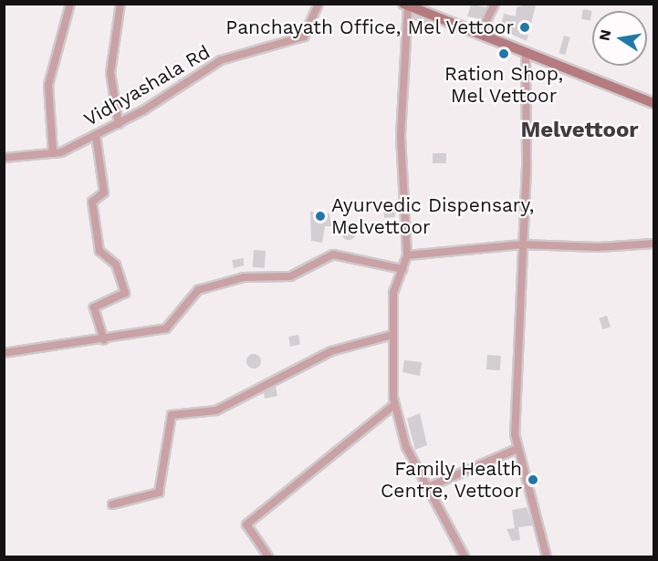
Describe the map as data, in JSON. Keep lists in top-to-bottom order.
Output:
{
  "streets": {
    "street": ["Vidhyashala Rd"]
  },
  "districts": ["Melvettoor"],
  "places": [
    "Panchayath Office, Mel Vettoor",
    "Ration Shop, Mel Vettoor",
    "Ayurvedic Dispensary, Melvettoor",
    "Family Health Centre, Vettoor"
  ],
  "north": "left"
}
